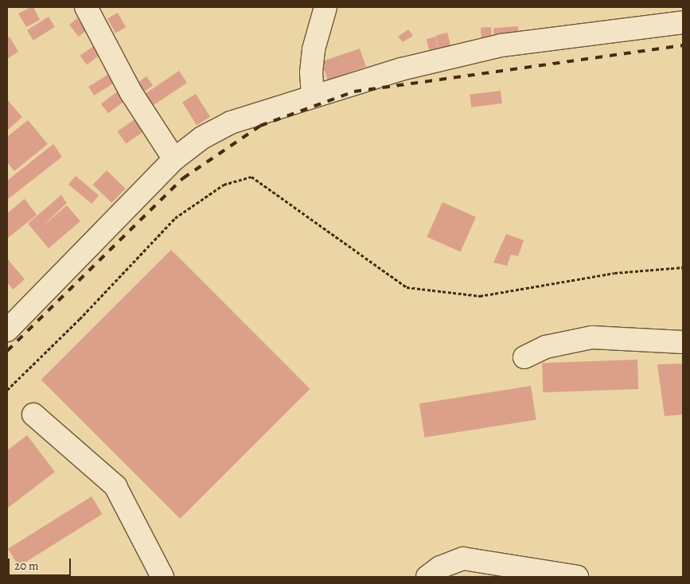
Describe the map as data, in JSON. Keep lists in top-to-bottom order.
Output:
{
  "scale_bar": "20 m"
}
